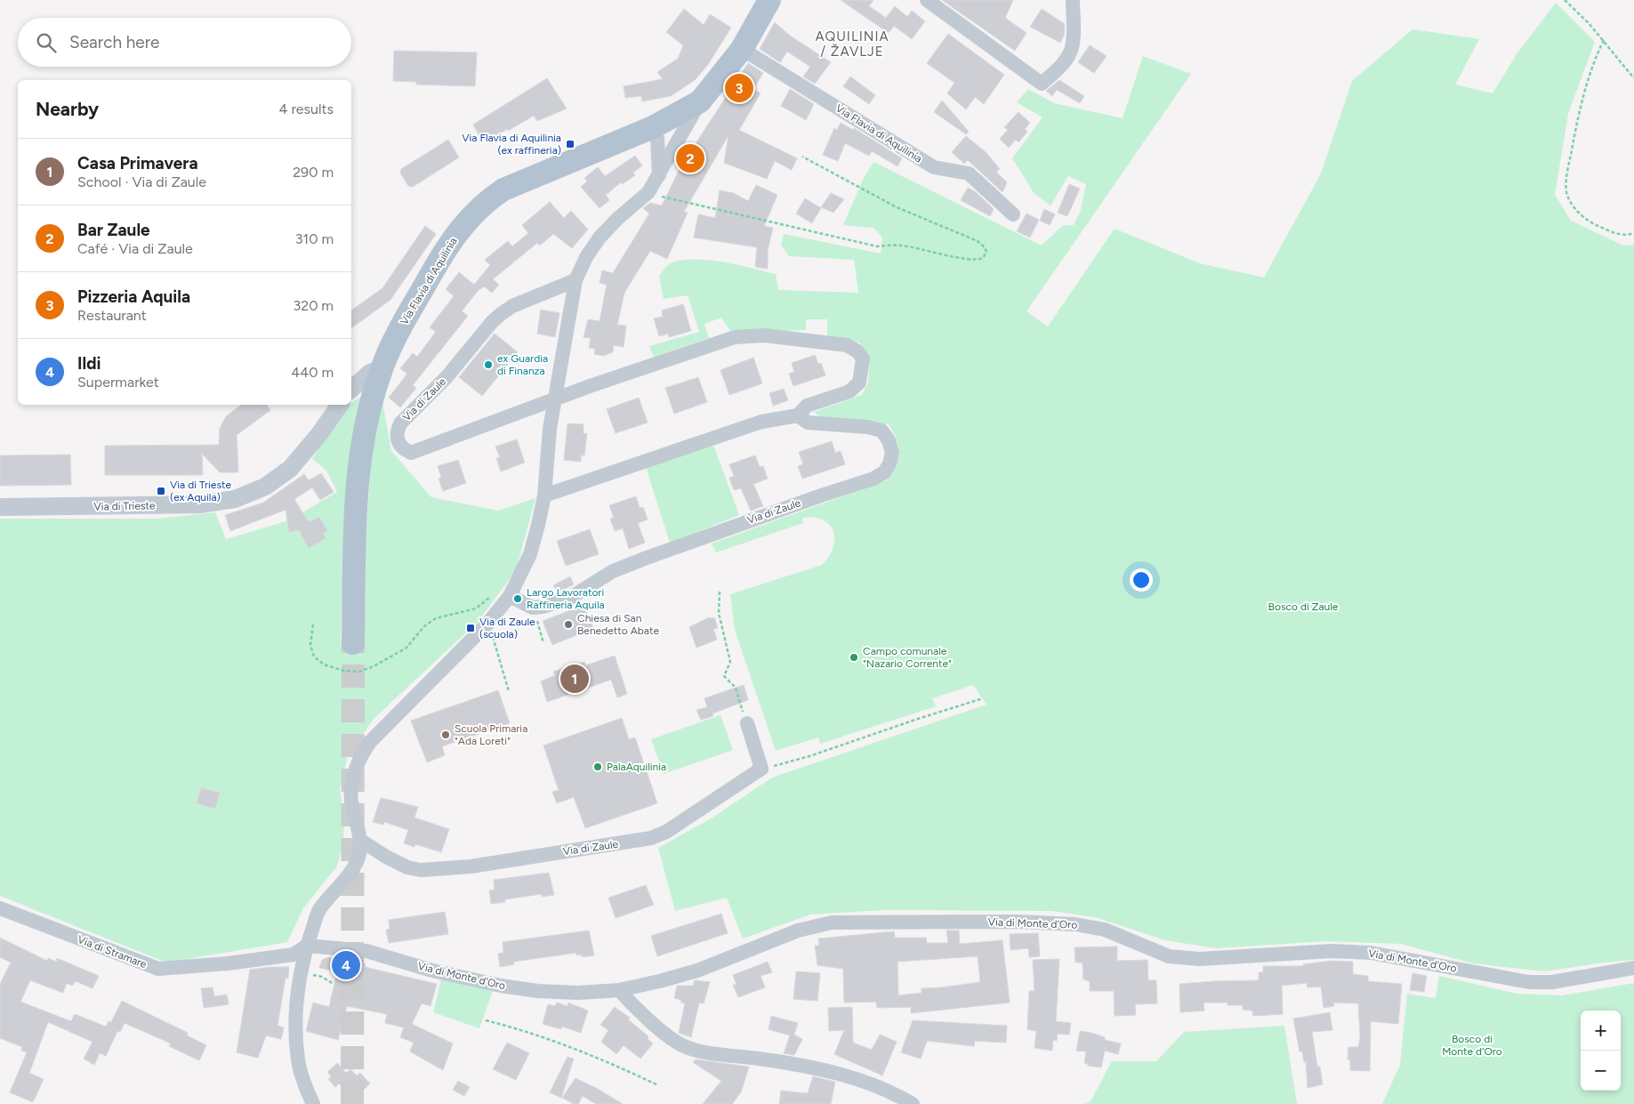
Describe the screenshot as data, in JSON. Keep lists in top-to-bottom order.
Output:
{
  "streets": {
    "main road": ["Via Flavia di Aquilinia"],
    "street": [
      "Via di Zaule",
      "Via di Trieste",
      "Via di Monte d'Oro",
      "Via di Stramare"
    ]
  },
  "crossings": [
    ["Via di Monte d'Oro", "Via di Stramare"]
  ],
  "districts": ["AQUILINIA / ŽAVLJE"],
  "parks": ["Bosco di Zaule", "Bosco di Monte d'Oro"],
  "places": {
    "transit": ["Via Flavia di Aquilinia (ex raffineria)", "Via di Trieste (ex Aquila)", "Via di Zaule (scuola)"],
    "other": [
      "ex Guardia di Finanza",
      "Largo Lavoratori Raffineria Aquila",
      "Chiesa di San Benedetto Abate",
      "Campo comunale \"Nazario Corrente\"",
      "Scuola Primaria \"Ada Loreti\"",
      "PalaAquilinia"
    ]
  },
  "page": {
    "search": "Search here",
    "pins": [
      "3",
      "2",
      "1",
      "4"
    ],
    "heading": ["Nearby", "4 results"],
    "list": [
      {
        "mark": "1",
        "name": "Casa Primavera",
        "note": "School · Via di Zaule",
        "value": "290 m"
      },
      {
        "mark": "2",
        "name": "Bar Zaule",
        "note": "Café · Via di Zaule",
        "value": "310 m"
      },
      {
        "mark": "3",
        "name": "Pizzeria Aquila",
        "note": "Restaurant",
        "value": "320 m"
      },
      {
        "mark": "4",
        "name": "Ildi",
        "note": "Supermarket",
        "value": "440 m"
      }
    ],
    "map_buttons": ["+", "−"]
  }
}
